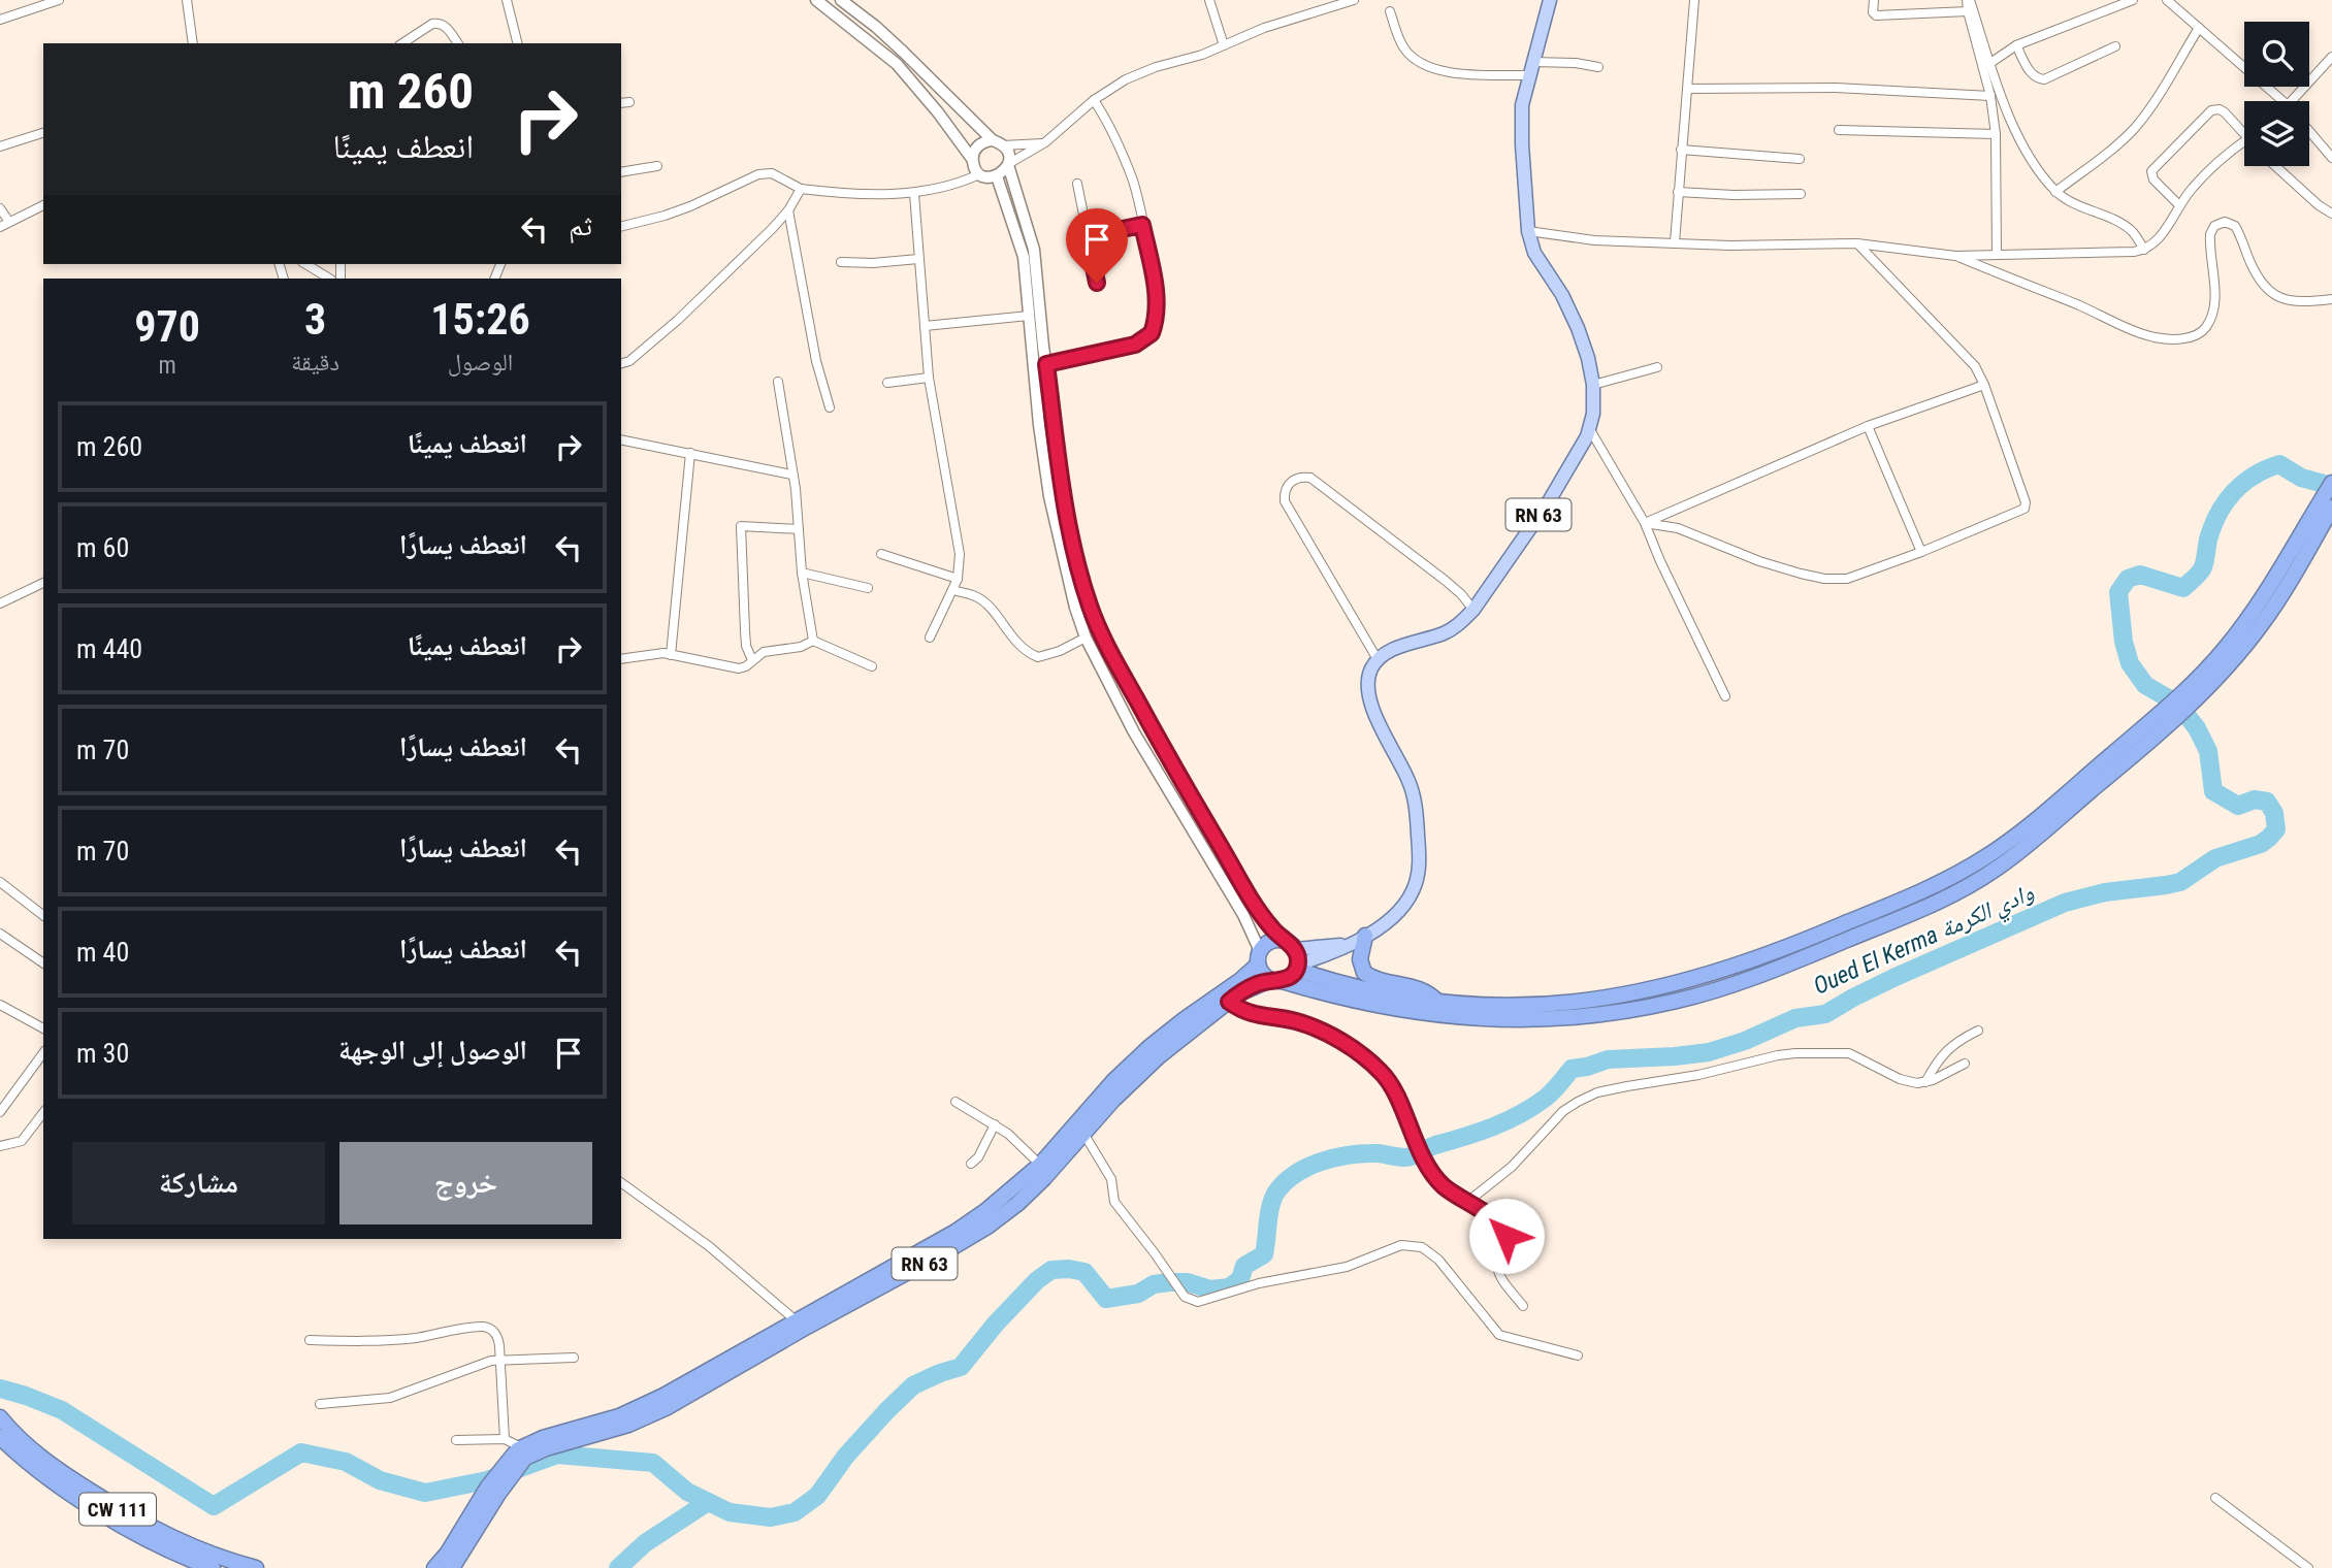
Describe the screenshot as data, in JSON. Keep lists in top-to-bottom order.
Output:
{
  "streets": {
    "highway": ["RN 63", "CW 111"]
  },
  "water": ["Oued El Kerma وادي الكرمة"],
  "page": {
    "turn": ["260 m", "انعطف يمينًا"],
    "then": "ثم",
    "eta": [
      "15:26",
      "الوصول",
      "3",
      "دقيقة",
      "970",
      "m"
    ],
    "list": [
      {
        "name": "انعطف يمينًا",
        "value": "260 m"
      },
      {
        "name": "انعطف يسارًا",
        "value": "60 m"
      },
      {
        "name": "انعطف يمينًا",
        "value": "440 m"
      },
      {
        "name": "انعطف يسارًا",
        "value": "70 m"
      },
      {
        "name": "انعطف يسارًا",
        "value": "70 m"
      },
      {
        "name": "انعطف يسارًا",
        "value": "40 m"
      },
      {
        "name": "الوصول إلى الوجهة",
        "value": "30 m"
      }
    ],
    "buttons": ["خروج", "مشاركة"]
  }
}
